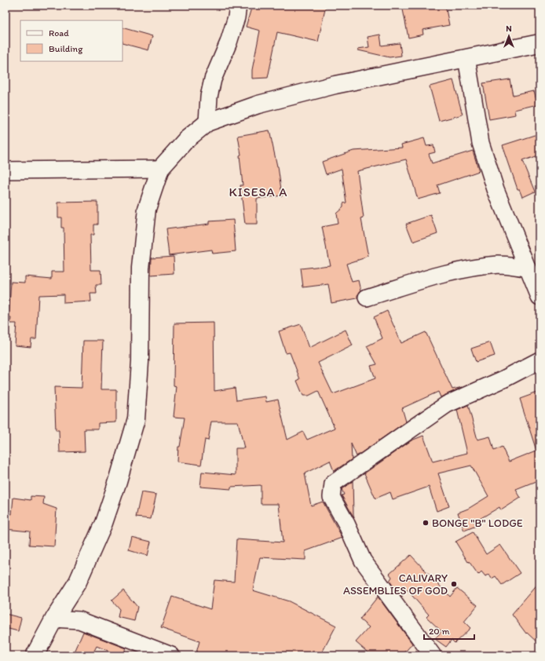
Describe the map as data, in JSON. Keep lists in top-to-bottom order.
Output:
{
  "districts": ["KISESA A"],
  "places": ["BONGE \"B\" LODGE", "CALIVARY ASSEMBLIES OF GOD"],
  "legend": ["Road", "Building"],
  "scale_bar": "20 m",
  "north": "top"
}
